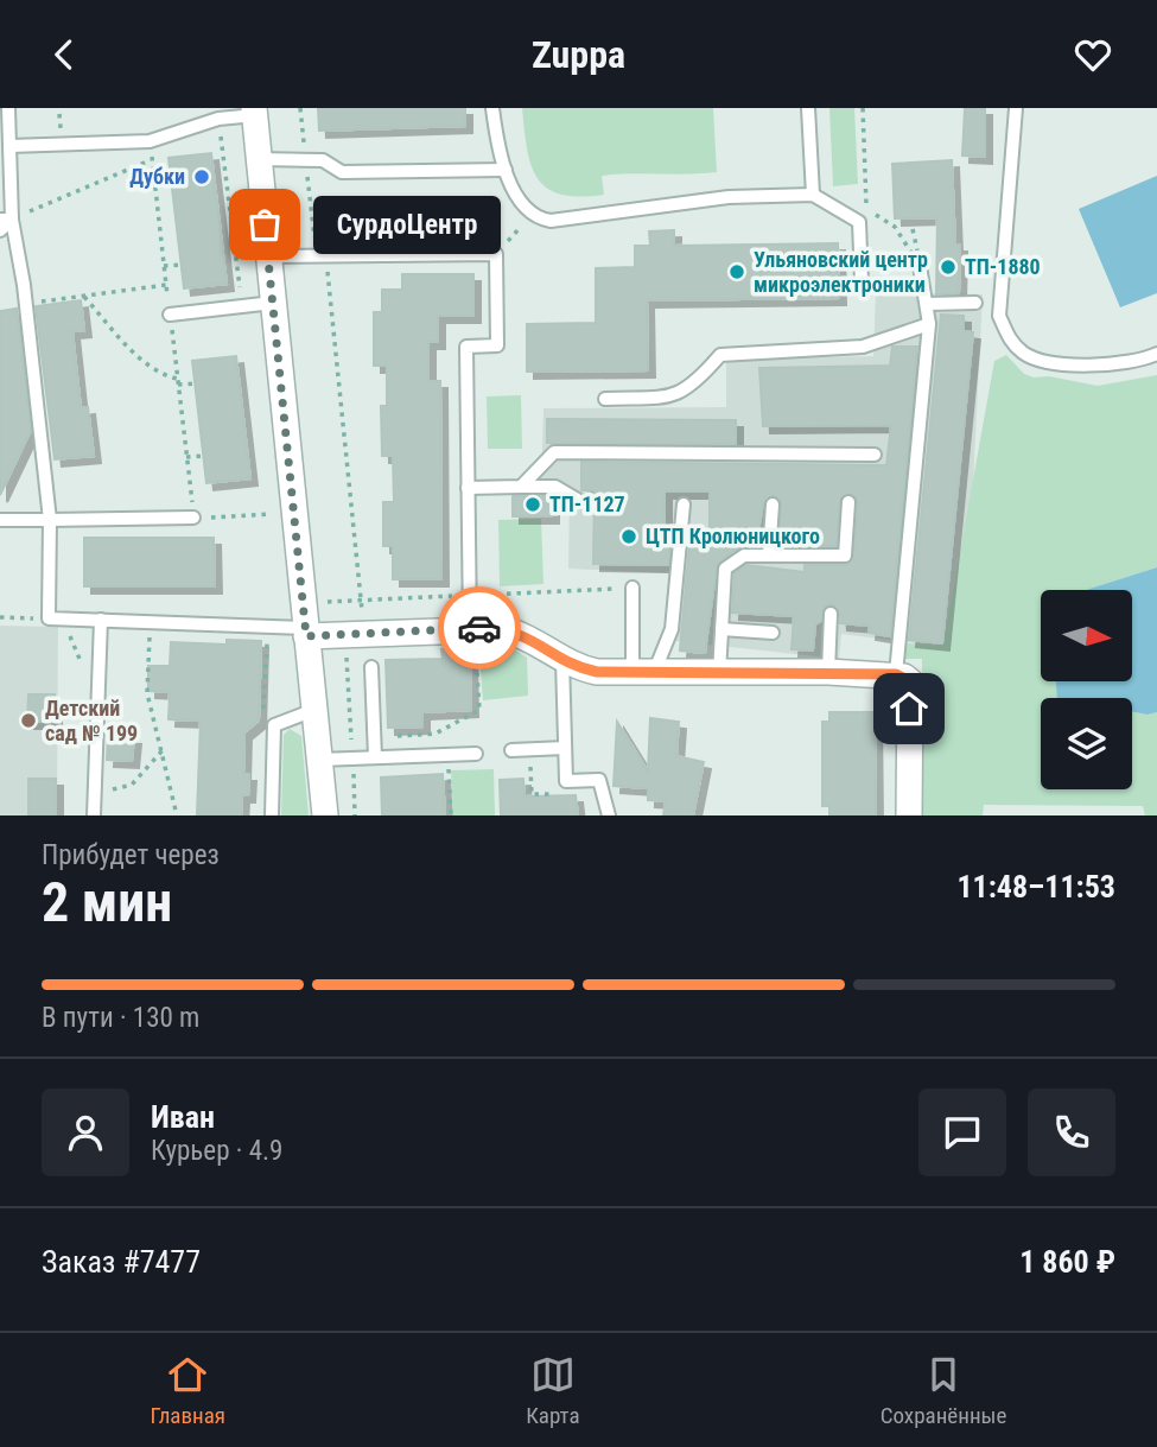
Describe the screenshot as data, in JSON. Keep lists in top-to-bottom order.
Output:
{
  "places": [
    "Дубки",
    "СурдоЦентр",
    "ТП-1880",
    "Ульяновский центр микроэлектроники",
    "ТП-1127",
    "ЦТП Кролюницкого",
    "Детский сад № 199"
  ],
  "north": "right",
  "page": {
    "header": "Zuppa",
    "bubble": "СурдоЦентр",
    "heading": ["2 мин", "Прибудет через", "11:48–11:53"],
    "panel": [
      "Иван",
      "Курьер · 4.9",
      "Заказ #7477",
      "1 860 ₽"
    ],
    "bar": "В пути · 130 m",
    "tabs": ["Главная", "Карта", "Сохранённые"]
  }
}
